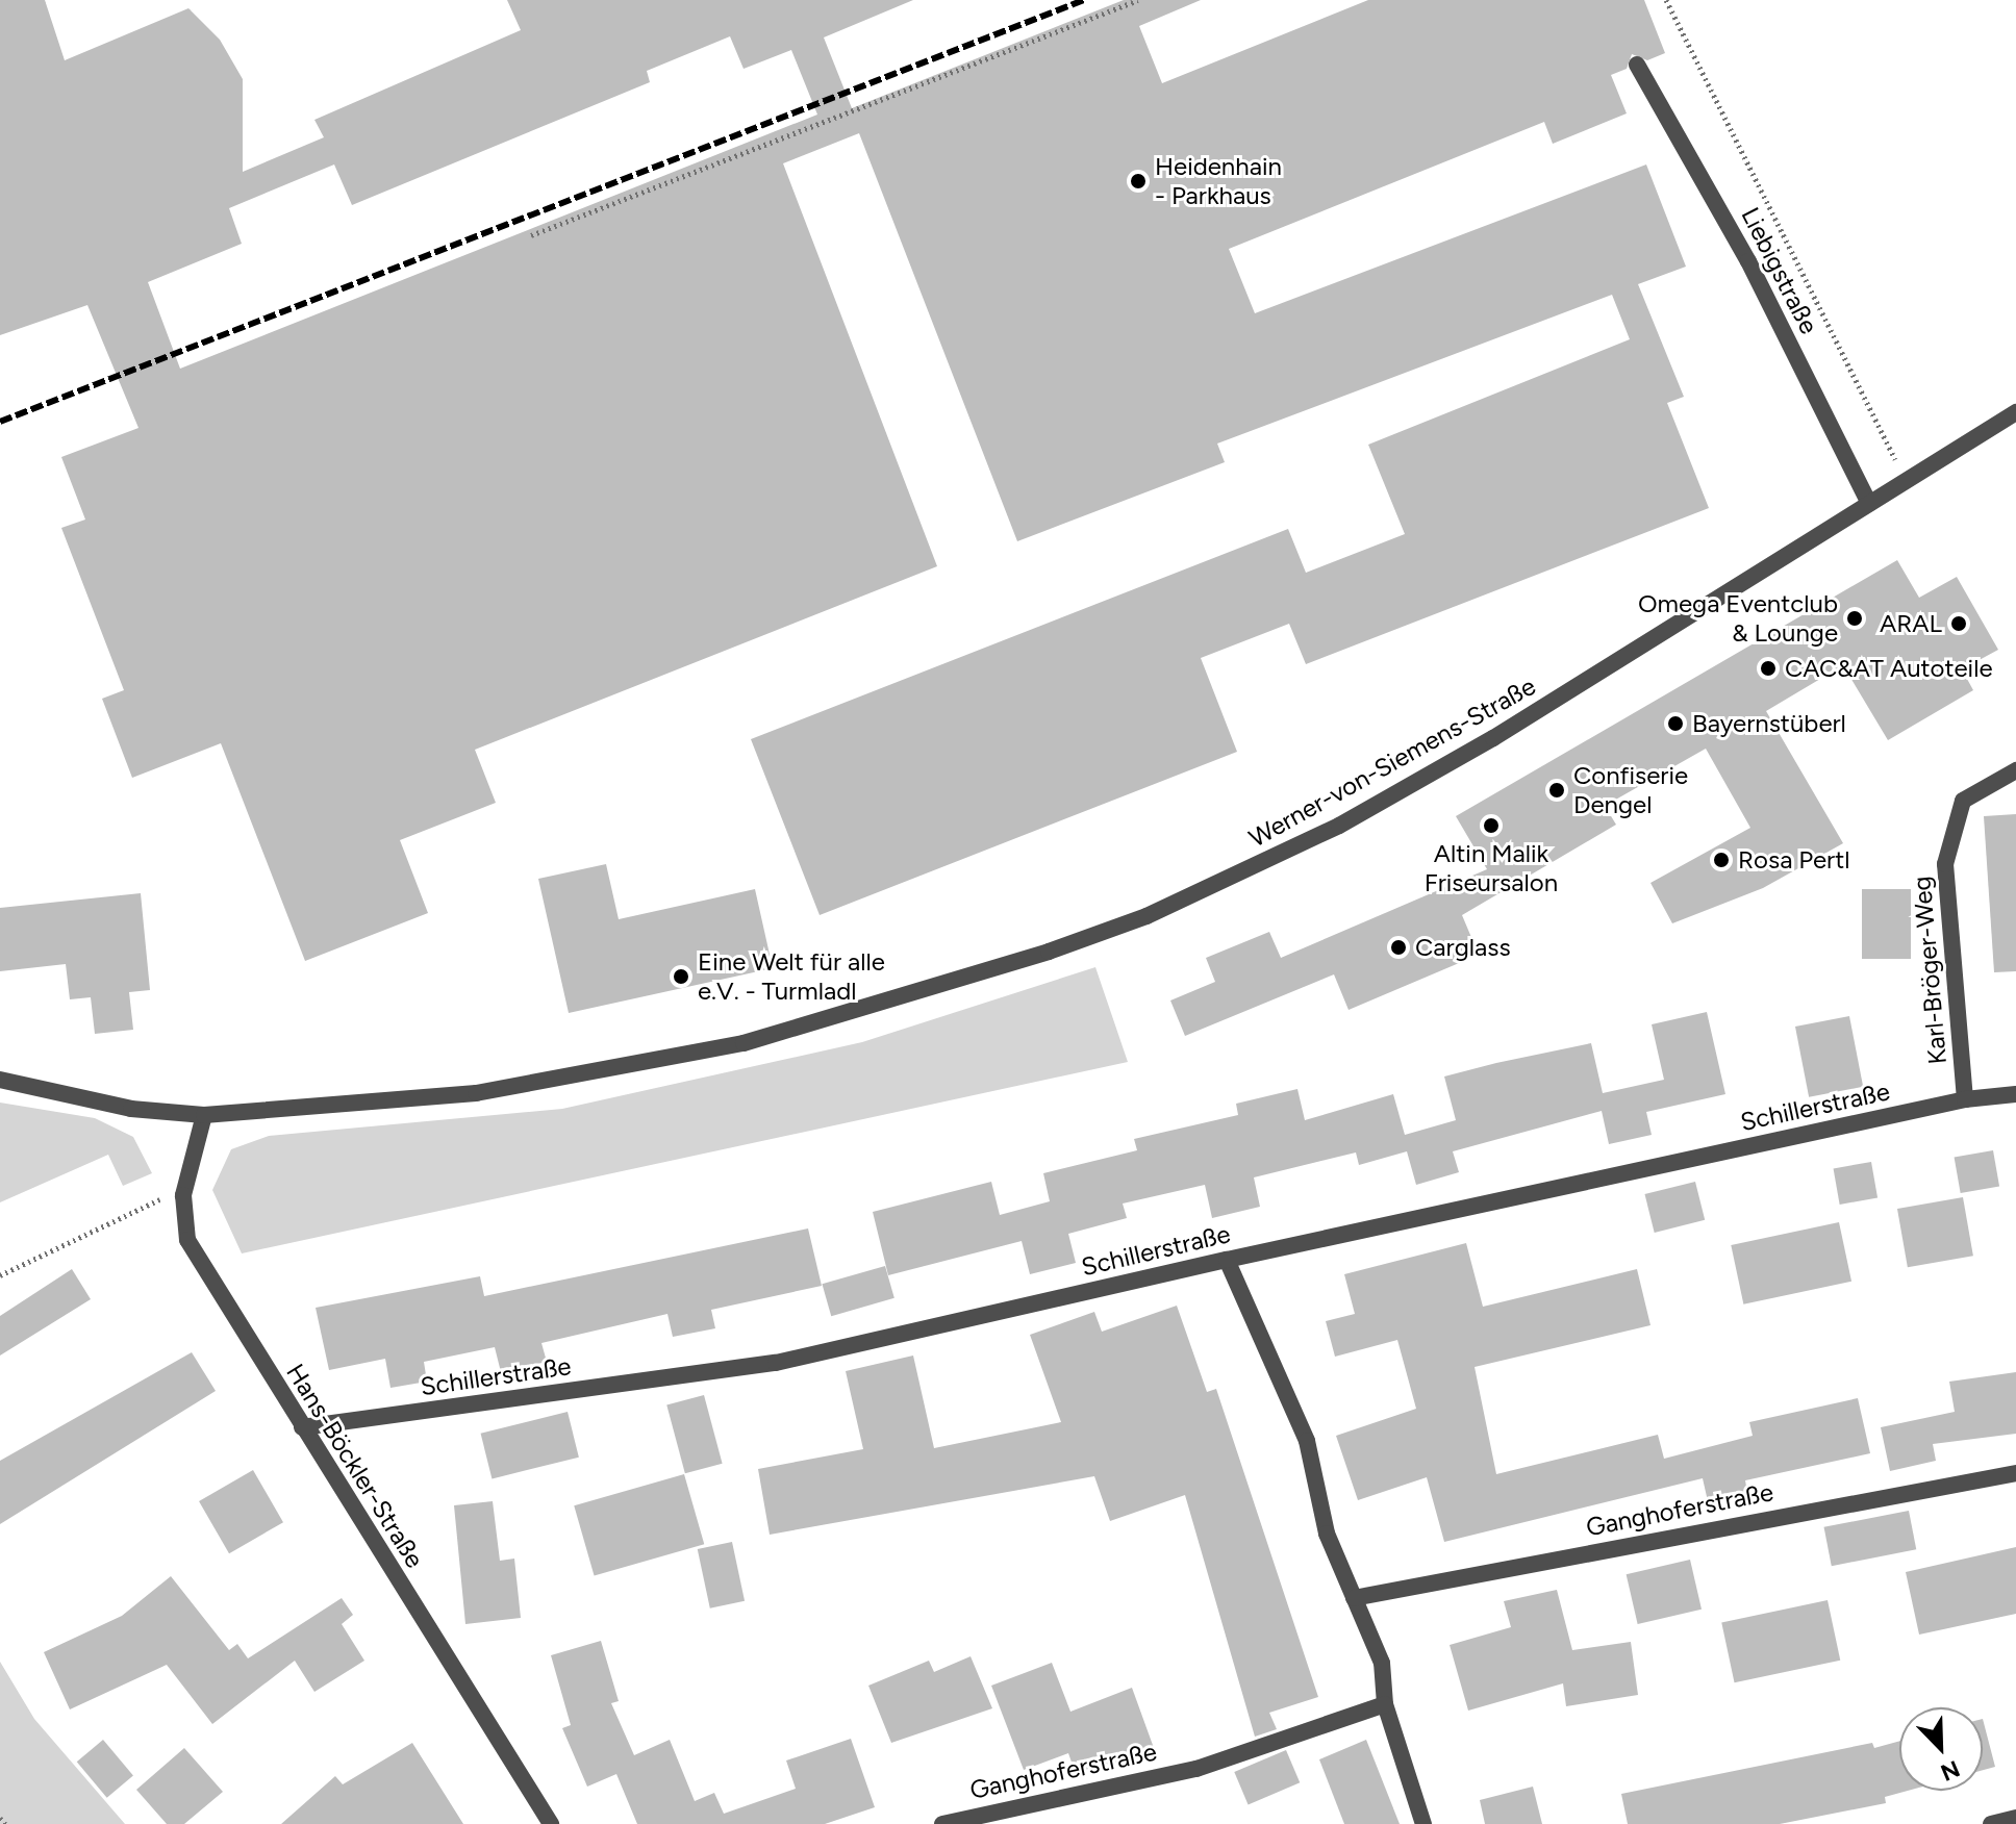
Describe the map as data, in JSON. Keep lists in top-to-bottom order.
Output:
{
  "streets": {
    "street": [
      "Liebigstraße",
      "Werner-von-Siemens-Straße",
      "Karl-Bröger-Weg",
      "Schillerstraße",
      "Hans-Böckler-Straße",
      "Ganghoferstraße"
    ]
  },
  "crossings": [
    ["Liebigstraße", "Werner-von-Siemens-Straße"],
    ["Werner-von-Siemens-Straße", "Hans-Böckler-Straße"],
    ["Karl-Bröger-Weg", "Schillerstraße"],
    ["Schillerstraße", "Hans-Böckler-Straße"]
  ],
  "places": [
    "Heidenhain - Parkhaus",
    "Omega Eventclub & Lounge",
    "ARAL",
    "CAC&AT Autoteile",
    "Bayernstüberl",
    "Confiserie Dengel",
    "Altin Malik Friseursalon",
    "Rosa Pertl",
    "Carglass",
    "Eine Welt für alle e.V. - Turmladl"
  ],
  "north": "bottom right"
}
